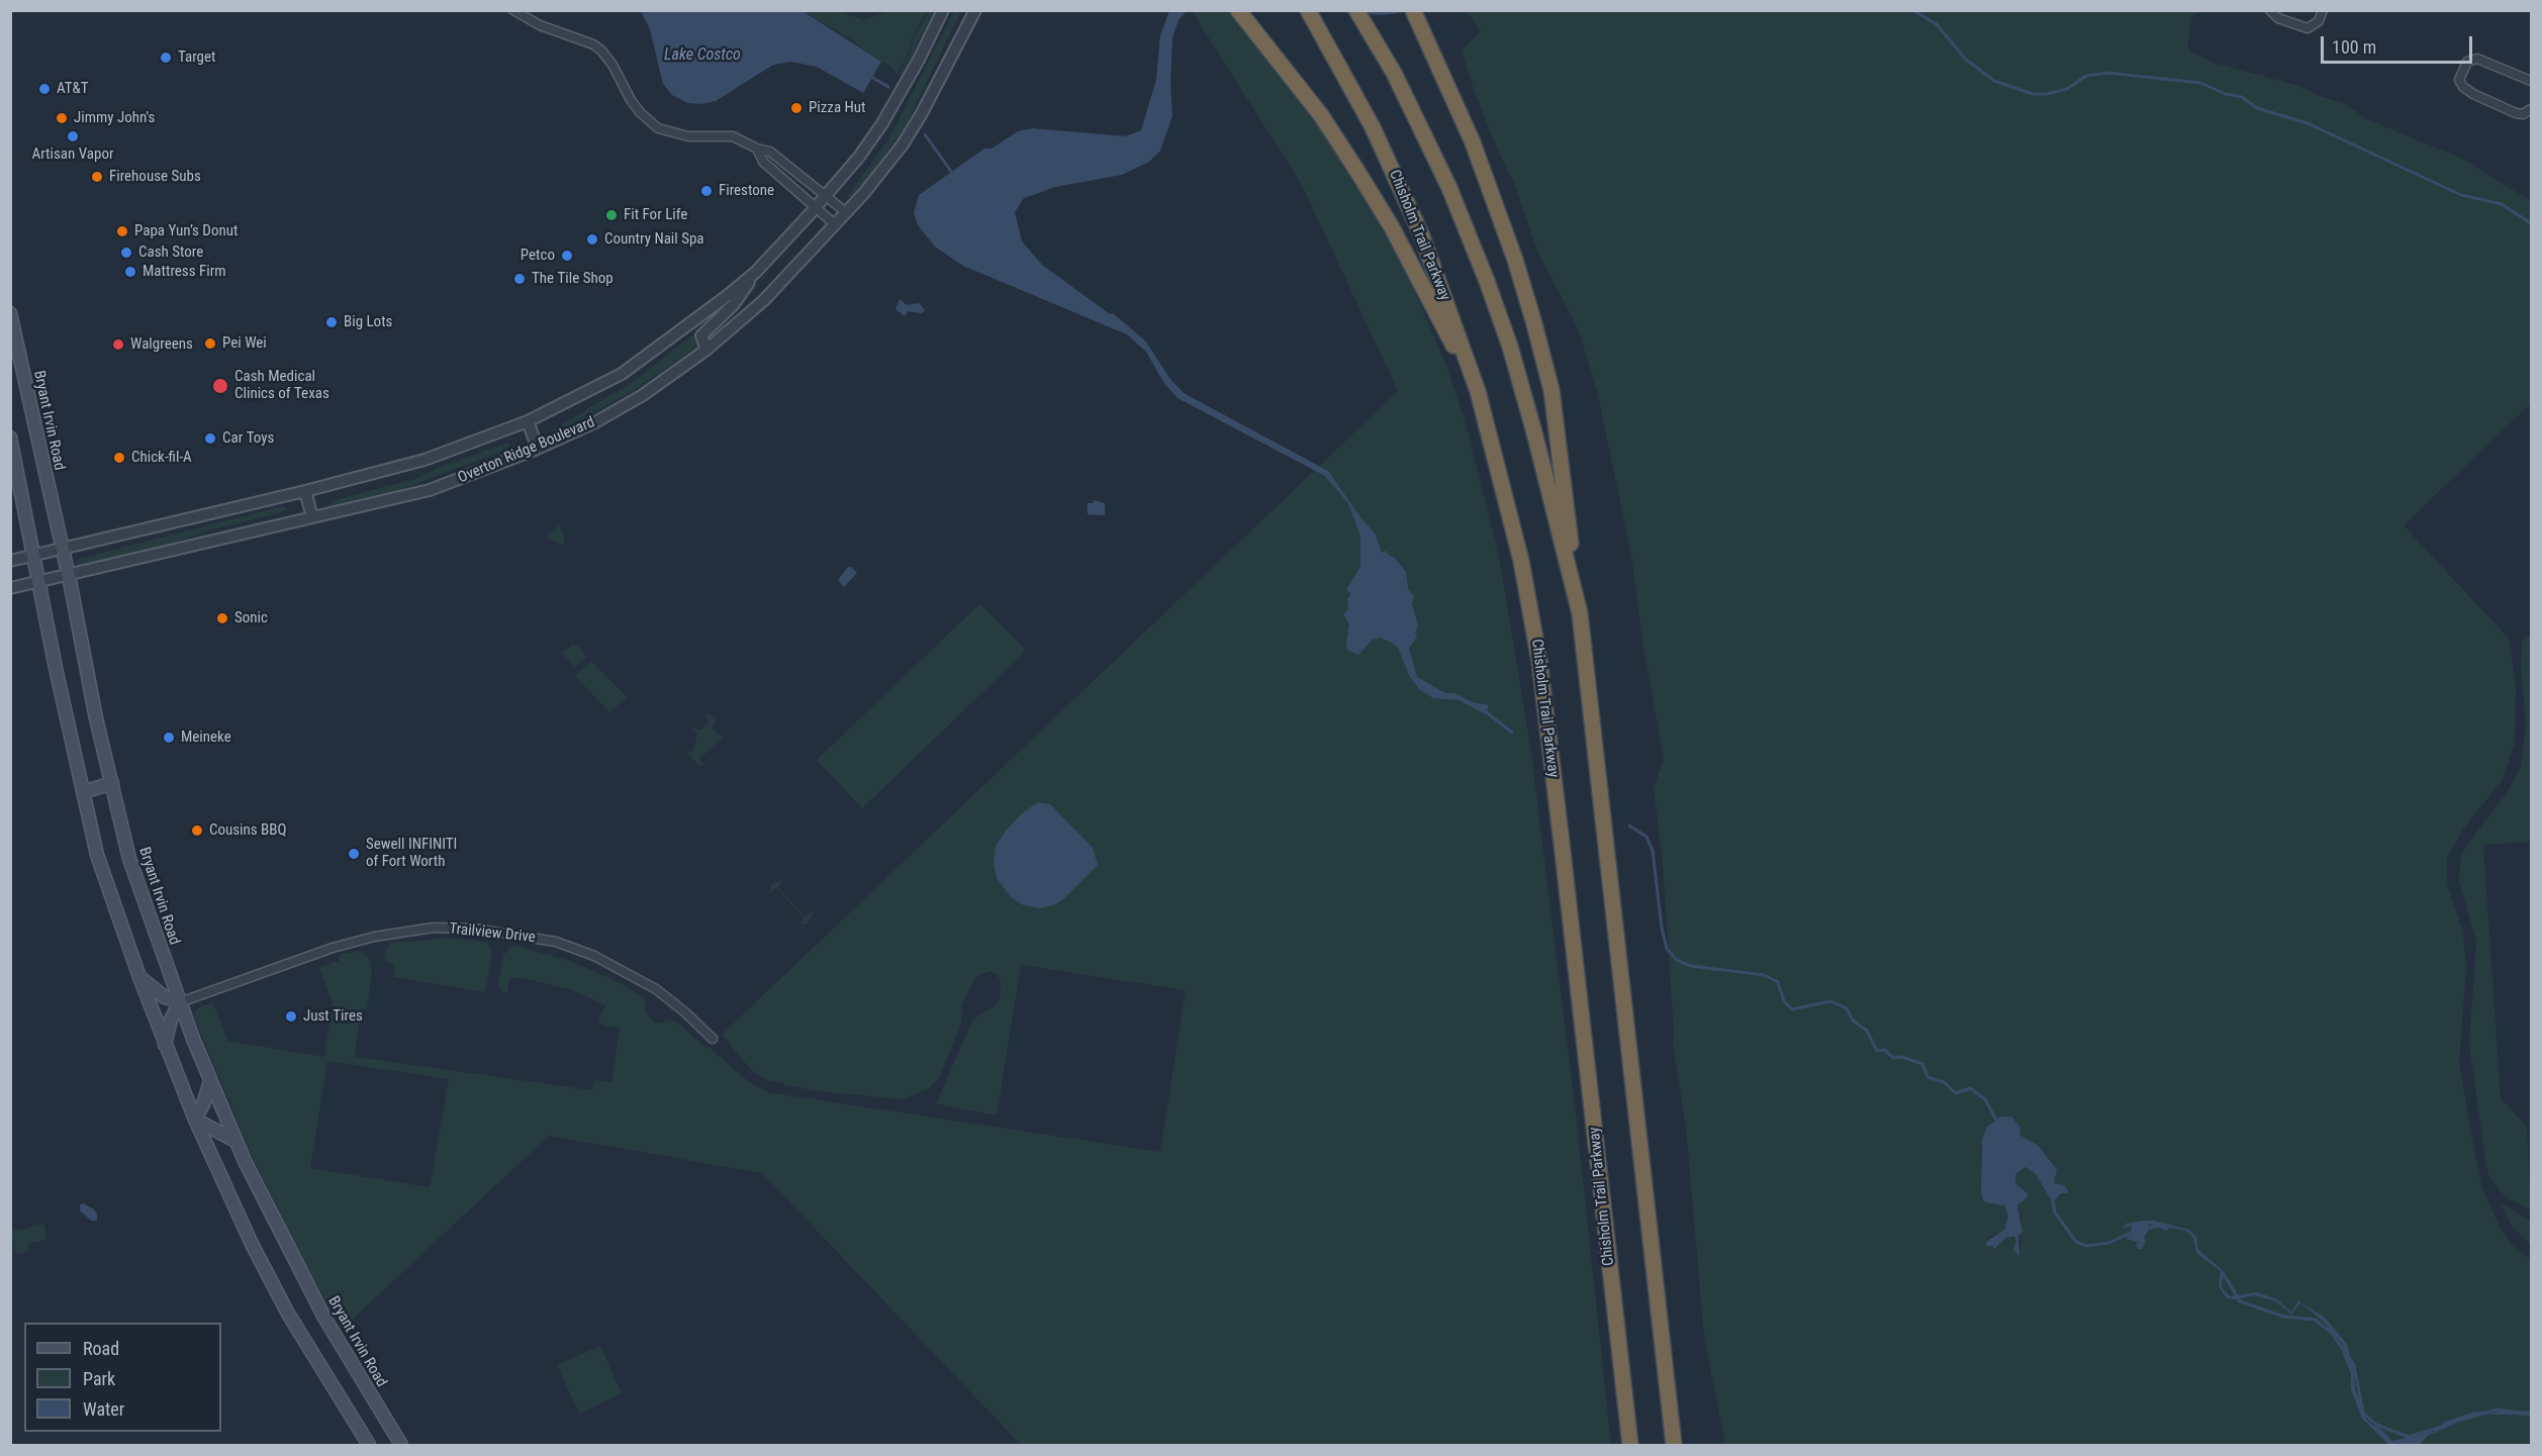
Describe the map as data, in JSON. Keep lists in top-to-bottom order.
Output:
{
  "streets": {
    "highway": ["Chisholm Trail Parkway"],
    "main road": ["Bryant Irvin Road"],
    "street": ["Overton Ridge Boulevard", "Trailview Drive"]
  },
  "crossings": [
    ["Bryant Irvin Road", "Overton Ridge Boulevard"],
    ["Bryant Irvin Road", "Trailview Drive"]
  ],
  "water": ["Lake Costco"],
  "places": [
    "Target",
    "AT&T",
    "Pizza Hut",
    "Jimmy John's",
    "Artisan Vapor",
    "Firehouse Subs",
    "Firestone",
    "Fit For Life",
    "Papa Yun’s Donut",
    "Country Nail Spa",
    "Cash Store",
    "Petco",
    "Mattress Firm",
    "The Tile Shop",
    "Big Lots",
    "Pei Wei",
    "Walgreens",
    "Cash Medical Clinics of Texas",
    "Car Toys",
    "Chick-fil-A",
    "Sonic",
    "Meineke",
    "Cousins BBQ",
    "Sewell INFINITI of Fort Worth",
    "Just Tires"
  ],
  "legend": ["Road", "Park", "Water"],
  "scale_bar": "100 m"
}
